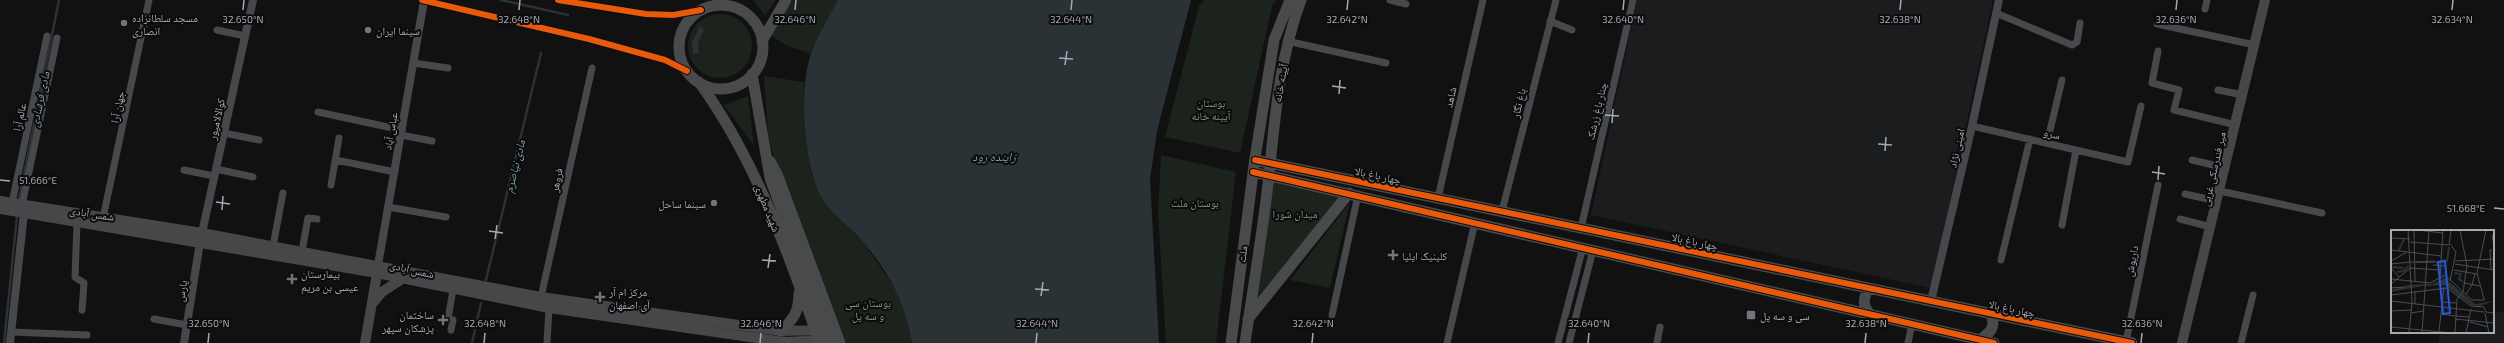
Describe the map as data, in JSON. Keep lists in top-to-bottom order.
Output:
{
  "streets": {
    "main road": [
      "آیینه خانه",
      "عباس آباد",
      "میر فندرسکی غربی",
      "چهار باغ بالا",
      "شهید مطهری",
      "شمس آبادی",
      "ملت"
    ],
    "street": [
      "شاهد",
      "باغ نگار",
      "جهان آرا",
      "چنار باغ زرشک",
      "عالم آرا",
      "کوالالامپور",
      "سرو",
      "امینی نژاد",
      "فروهر",
      "داریوش",
      "پارس"
    ]
  },
  "crossings": [
    ["آیینه خانه", "چهار باغ بالا"],
    ["آیینه خانه", "ملت"],
    ["شاهد", "چهار باغ بالا"],
    ["باغ نگار", "چهار باغ بالا"],
    ["جهان آرا", "شمس آبادی"],
    ["چنار باغ زرشک", "چهار باغ بالا"],
    ["عالم آرا", "شمس آبادی"],
    ["کوالالامپور", "شمس آبادی"],
    ["کوالالامپور", "پارس"],
    ["عباس آباد", "شمس آبادی"],
    ["سرو", "امینی نژاد"],
    ["امینی نژاد", "چهار باغ بالا"],
    ["چهار باغ بالا", "ملت"],
    ["چهار باغ بالا", "داریوش"],
    ["فروهر", "شمس آبادی"],
    ["شهید مطهری", "شمس آبادی"],
    ["شمس آبادی", "پارس"]
  ],
  "water": ["مادی فرشادی", "زاینده رود", "مادی نیاصرم"],
  "parks": [
    "بوستان آیینه خانه",
    "بوستان ملت",
    "میدان شورا",
    "بوستان سی و سه پل"
  ],
  "places": {
    "other": ["مسجد سلطانزاده انصاری", "سینما ایران", "سینما ساحل"],
    "health": [
      "کلینیک ایلیا",
      "بیمارستان عیسی بن مریم",
      "مرکز ام آر آی اصفهان",
      "ساختمان پزشکان سپهر"
    ],
    "transit": ["سی و سه پل"]
  },
  "coordinates": [
    "32.650°N",
    "32.648°N",
    "32.646°N",
    "32.644°N",
    "32.642°N",
    "32.640°N",
    "32.638°N",
    "32.636°N",
    "32.634°N",
    "51.666°E",
    "51.668°E"
  ]
}
